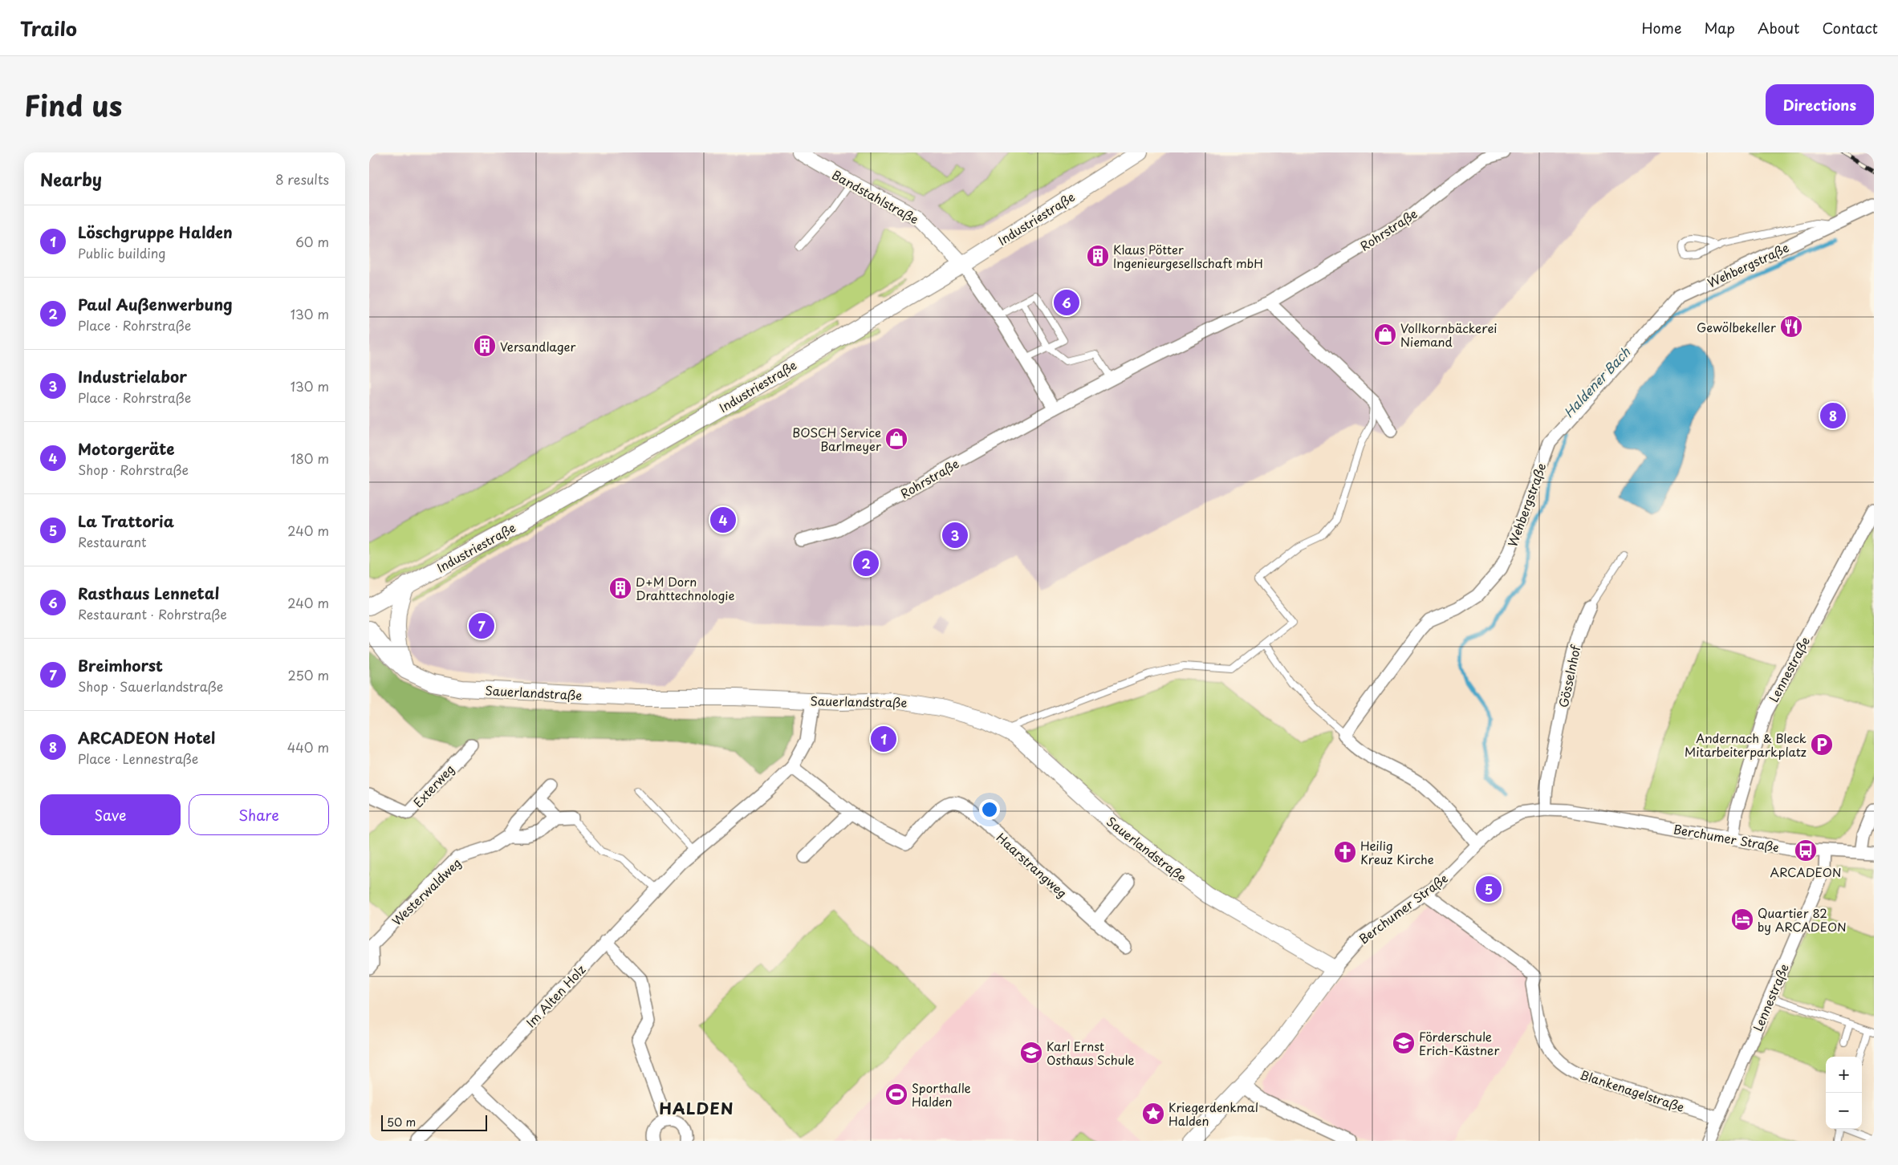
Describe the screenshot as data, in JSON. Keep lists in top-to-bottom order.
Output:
{
  "streets": {
    "main road": ["Industriestraße", "Sauerlandstraße", "Berchumer Straße"],
    "street": [
      "Bandstahlstraße",
      "Rohrstraße",
      "Wehbergstraße",
      "Lennestraße",
      "Gösselnhof",
      "Exterweg",
      "Haarstrangweg",
      "Westerwaldweg",
      "Im Alten Holz",
      "Blankenagelstraße"
    ]
  },
  "crossings": [
    ["Bandstahlstraße", "Industriestraße"],
    ["Lennestraße", "Berchumer Straße"],
    ["Lennestraße", "Blankenagelstraße"],
    ["Gösselnhof", "Berchumer Straße"],
    ["Sauerlandstraße", "Berchumer Straße"],
    ["Sauerlandstraße", "Im Alten Holz"],
    ["Berchumer Straße", "Blankenagelstraße"],
    ["Haarstrangweg", "Im Alten Holz"]
  ],
  "districts": ["HALDEN"],
  "water": ["Haldener Bach"],
  "places": {
    "building": ["Klaus Pötter Ingenieurgesellschaft mbH", "Versandlager", "D+M Dorn Drahttechnologie"],
    "restaurant": ["Gewölbekeller"],
    "shop": ["Vollkornbäckerei Niemand", "BOSCH Service Barlmeyer"],
    "parking": ["Andernach & Bleck Mitarbeiterparkplatz"],
    "bus stop": ["ARCADEON"],
    "church": ["Heilig Kreuz Kirche"],
    "hotel": ["Quartier 82 by ARCADEON"],
    "school or university": ["Förderschule Erich-Kästner", "Karl Ernst Osthaus Schule"],
    "sports": ["Sporthalle Halden"],
    "place": ["Kriegerdenkmal Halden"]
  },
  "scale_bar": "50 m",
  "page": {
    "header": "Trailo",
    "nav": [
      "Home",
      "Map",
      "About",
      "Contact"
    ],
    "title": "Find us",
    "buttons": [
      "Directions",
      ["Save", "Share"]
    ],
    "heading": ["Nearby", "8 results"],
    "list": [
      {
        "mark": "1",
        "name": "Löschgruppe Halden",
        "note": "Public building",
        "value": "60 m"
      },
      {
        "mark": "2",
        "name": "Paul Außenwerbung",
        "note": "Place · Rohrstraße",
        "value": "130 m"
      },
      {
        "mark": "3",
        "name": "Industrielabor",
        "note": "Place · Rohrstraße",
        "value": "130 m"
      },
      {
        "mark": "4",
        "name": "Motorgeräte",
        "note": "Shop · Rohrstraße",
        "value": "180 m"
      },
      {
        "mark": "5",
        "name": "La Trattoria",
        "note": "Restaurant",
        "value": "240 m"
      },
      {
        "mark": "6",
        "name": "Rasthaus Lennetal",
        "note": "Restaurant · Rohrstraße",
        "value": "240 m"
      },
      {
        "mark": "7",
        "name": "Breimhorst",
        "note": "Shop · Sauerlandstraße",
        "value": "250 m"
      },
      {
        "mark": "8",
        "name": "ARCADEON Hotel",
        "note": "Place · Lennestraße",
        "value": "440 m"
      }
    ],
    "pins": [
      "6",
      "8",
      "4",
      "3",
      "2",
      "7",
      "1",
      "5"
    ],
    "map_buttons": ["+", "−"],
    "scale": "50 m"
  }
}
